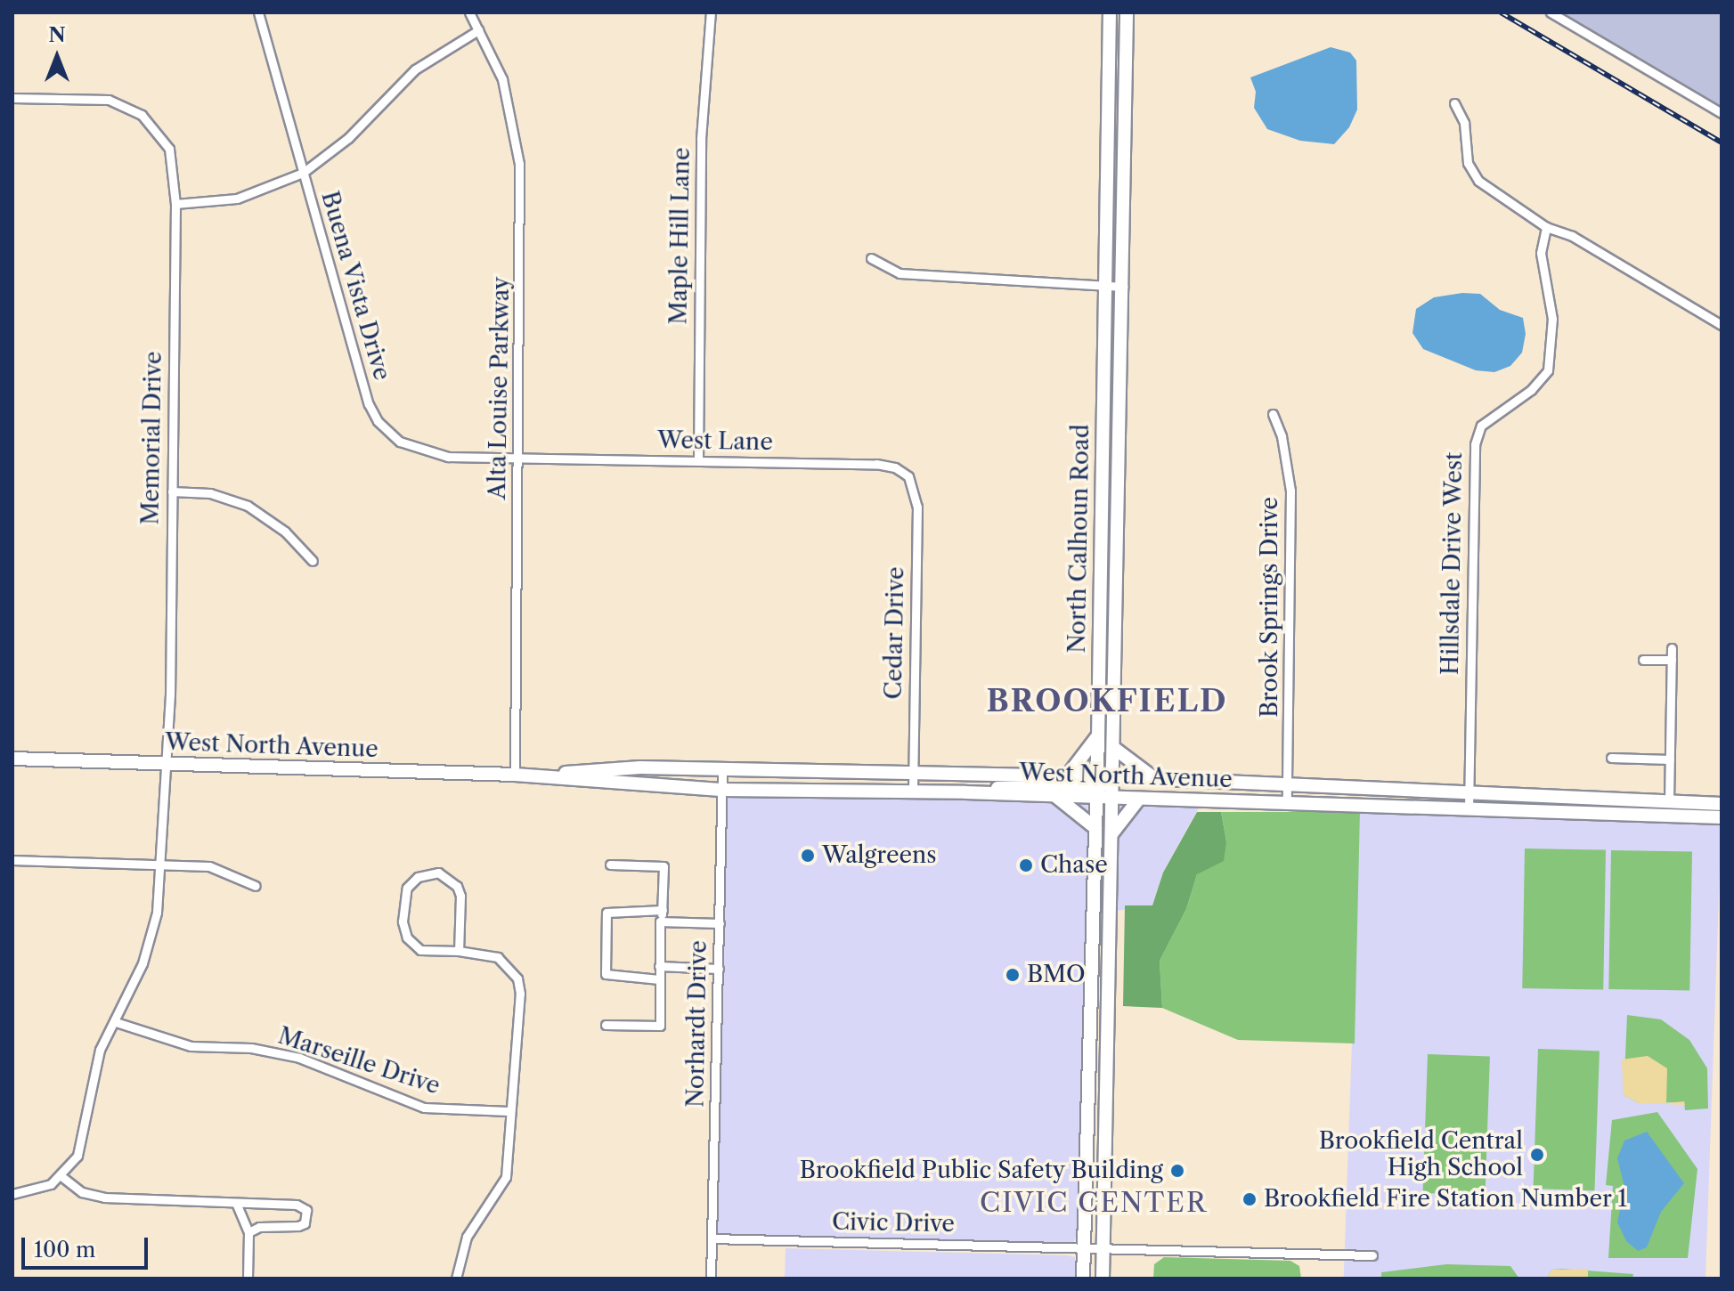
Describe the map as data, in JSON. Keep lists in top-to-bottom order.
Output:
{
  "streets": {
    "main road": ["North Calhoun Road", "West North Avenue"],
    "street": [
      "Maple Hill Lane",
      "Buena Vista Drive",
      "Alta Louise Parkway",
      "Memorial Drive",
      "West Lane",
      "Hillsdale Drive West",
      "Brook Springs Drive",
      "Cedar Drive",
      "Norhardt Drive",
      "Marseille Drive",
      "Civic Drive"
    ]
  },
  "crossings": [
    ["Maple Hill Lane", "West Lane"],
    ["Buena Vista Drive", "Alta Louise Parkway"],
    ["Buena Vista Drive", "West Lane"],
    ["Alta Louise Parkway", "West Lane"],
    ["Alta Louise Parkway", "West North Avenue"],
    ["Memorial Drive", "West North Avenue"],
    ["Memorial Drive", "Marseille Drive"],
    ["West Lane", "Cedar Drive"],
    ["North Calhoun Road", "West North Avenue"],
    ["North Calhoun Road", "Civic Drive"],
    ["Hillsdale Drive West", "West North Avenue"],
    ["Brook Springs Drive", "West North Avenue"],
    ["Cedar Drive", "West North Avenue"],
    ["West North Avenue", "Norhardt Drive"],
    ["Norhardt Drive", "Civic Drive"]
  ],
  "districts": ["BROOKFIELD", "CIVIC CENTER"],
  "places": [
    "Walgreens",
    "Chase",
    "BMO",
    "Brookfield Central High School",
    "Brookfield Public Safety Building",
    "Brookfield Fire Station Number 1"
  ],
  "scale_bar": "100 m",
  "north": "top"
}
